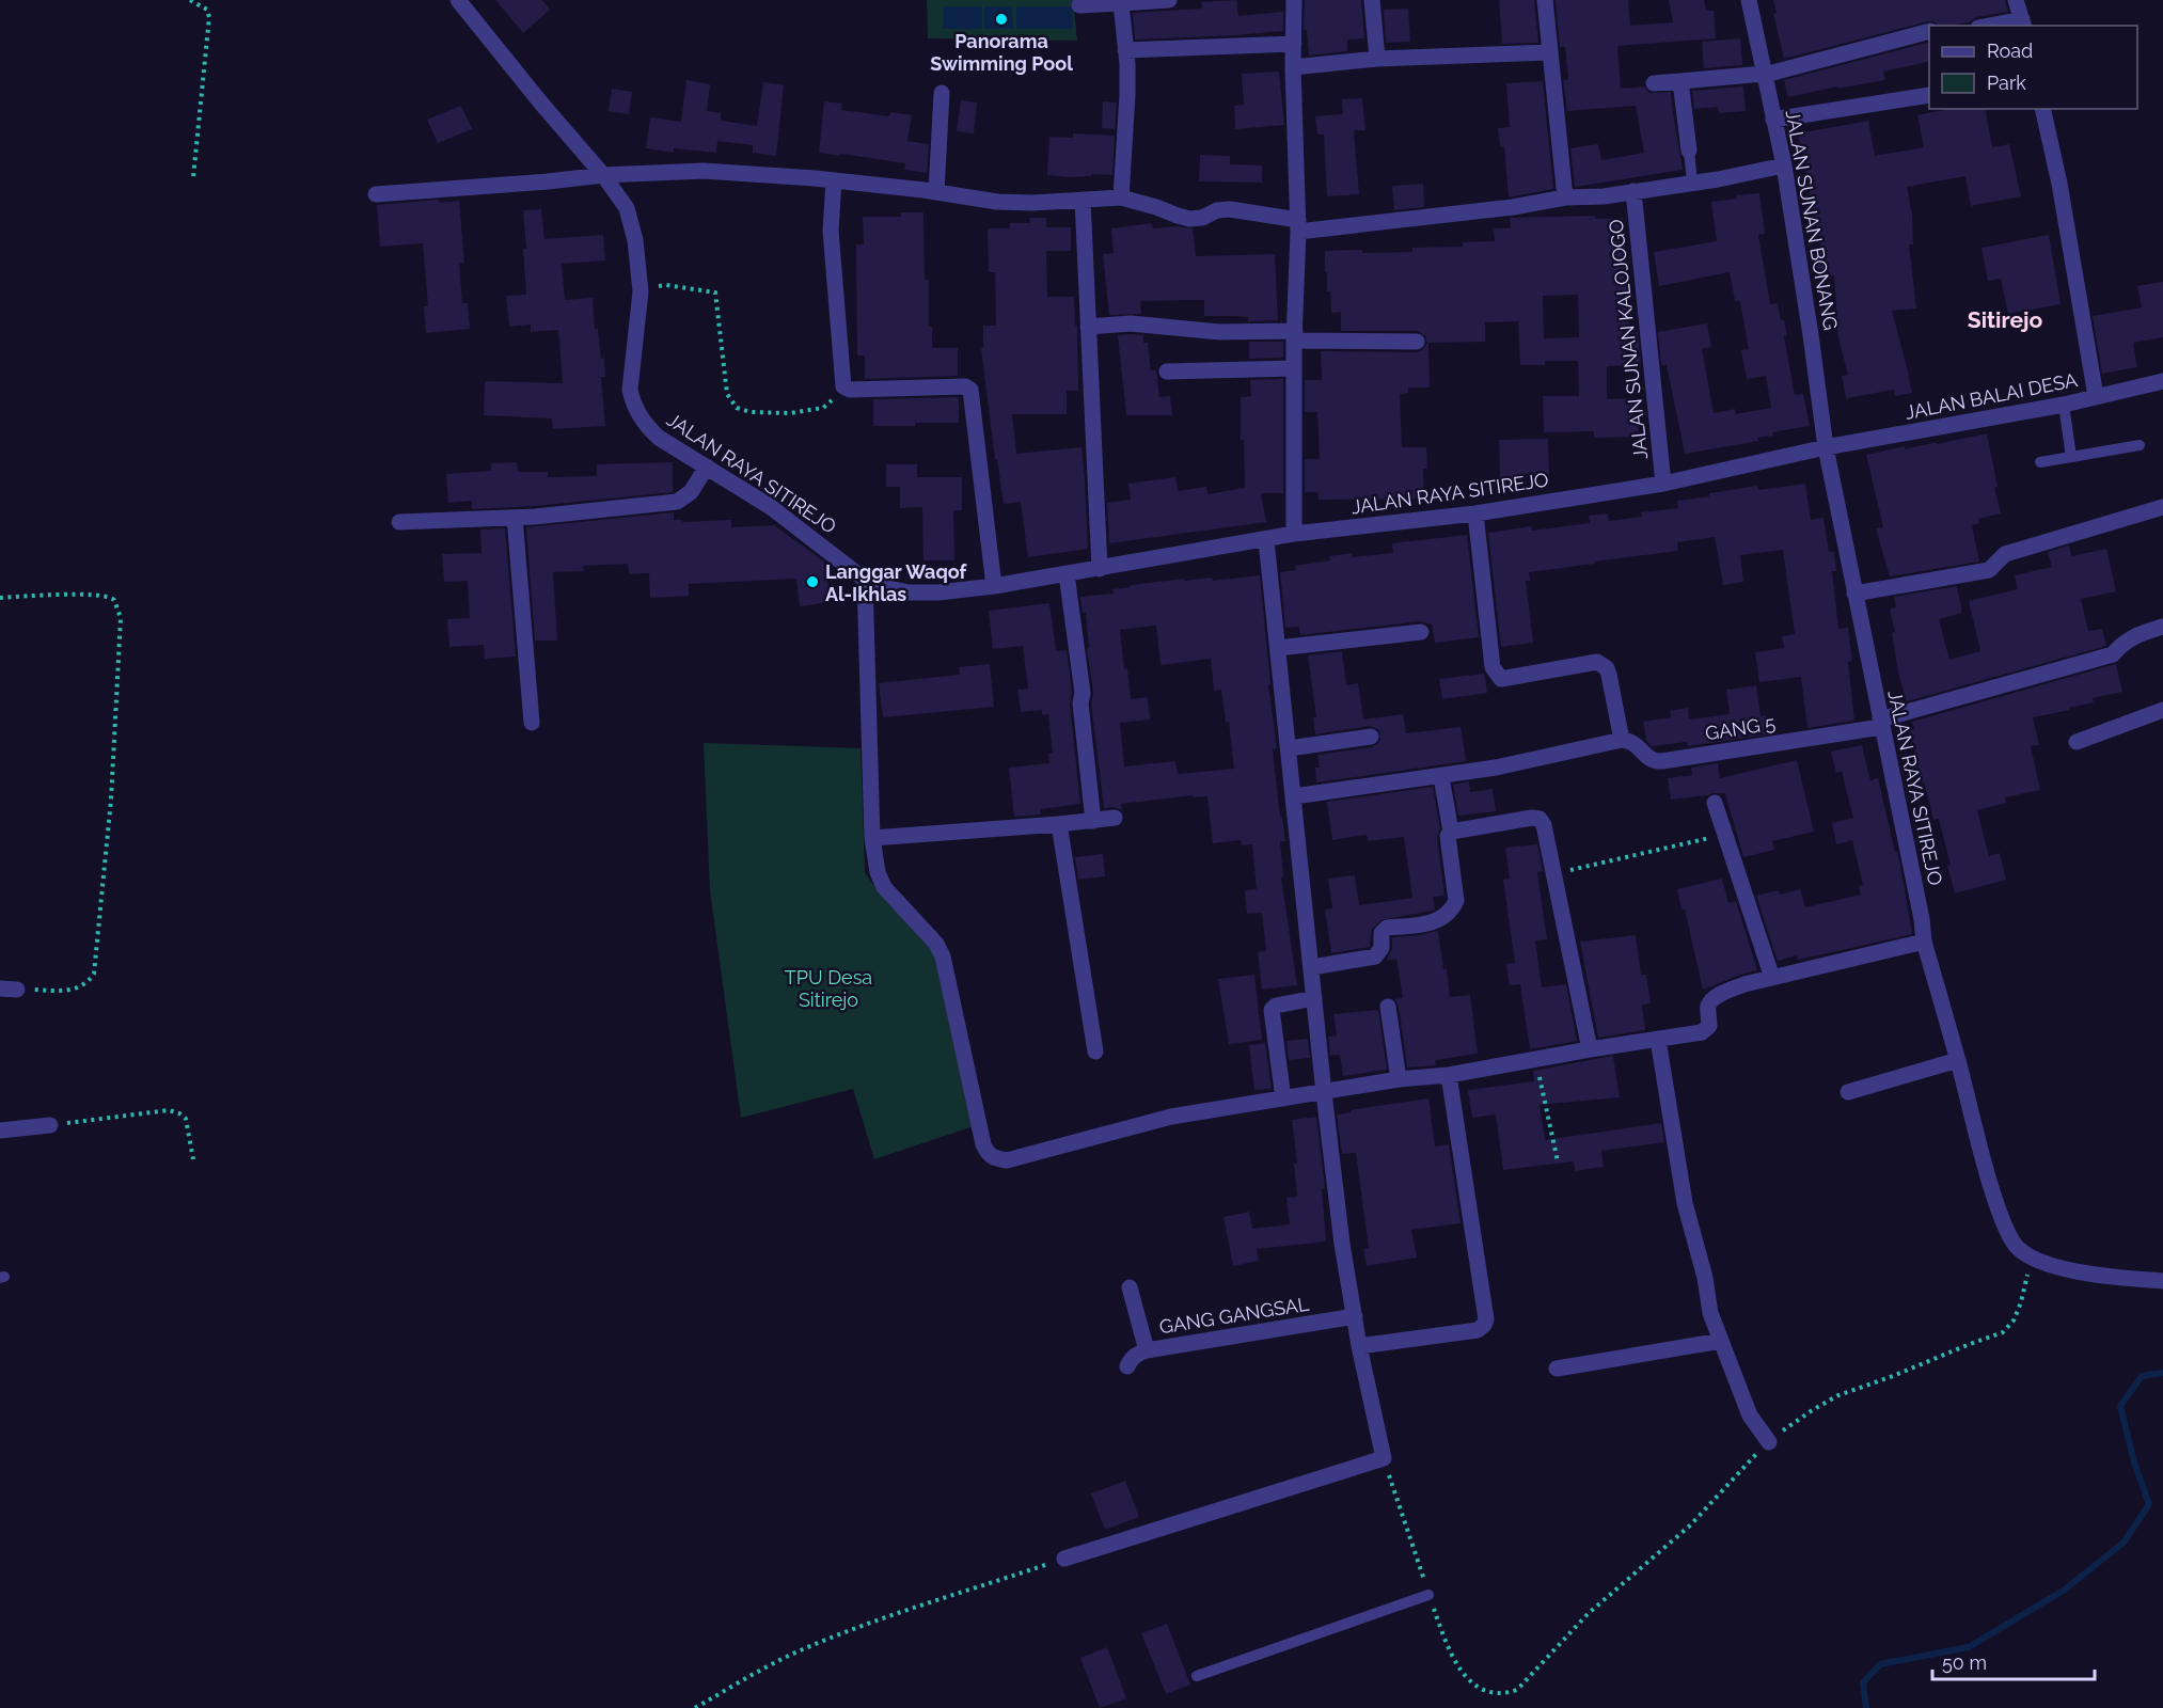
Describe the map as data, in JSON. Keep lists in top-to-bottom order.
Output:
{
  "streets": {
    "street": [
      "JALAN SUNAN BONANG",
      "JALAN SUNAN KALOJOGO",
      "JALAN BALAI DESA",
      "JALAN RAYA SITIREJO",
      "GANG 5",
      "GANG GANGSAL"
    ]
  },
  "crossings": [
    ["JALAN SUNAN BONANG", "JALAN BALAI DESA"],
    ["JALAN SUNAN BONANG", "JALAN RAYA SITIREJO"],
    ["JALAN SUNAN KALOJOGO", "JALAN RAYA SITIREJO"],
    ["JALAN BALAI DESA", "JALAN RAYA SITIREJO"],
    ["JALAN RAYA SITIREJO", "GANG 5"]
  ],
  "districts": ["Sitirejo"],
  "parks": ["TPU Desa Sitirejo"],
  "places": ["Panorama Swimming Pool", "Langgar Waqof Al-Ikhlas"],
  "legend": ["Road", "Park"],
  "scale_bar": "50 m"
}
